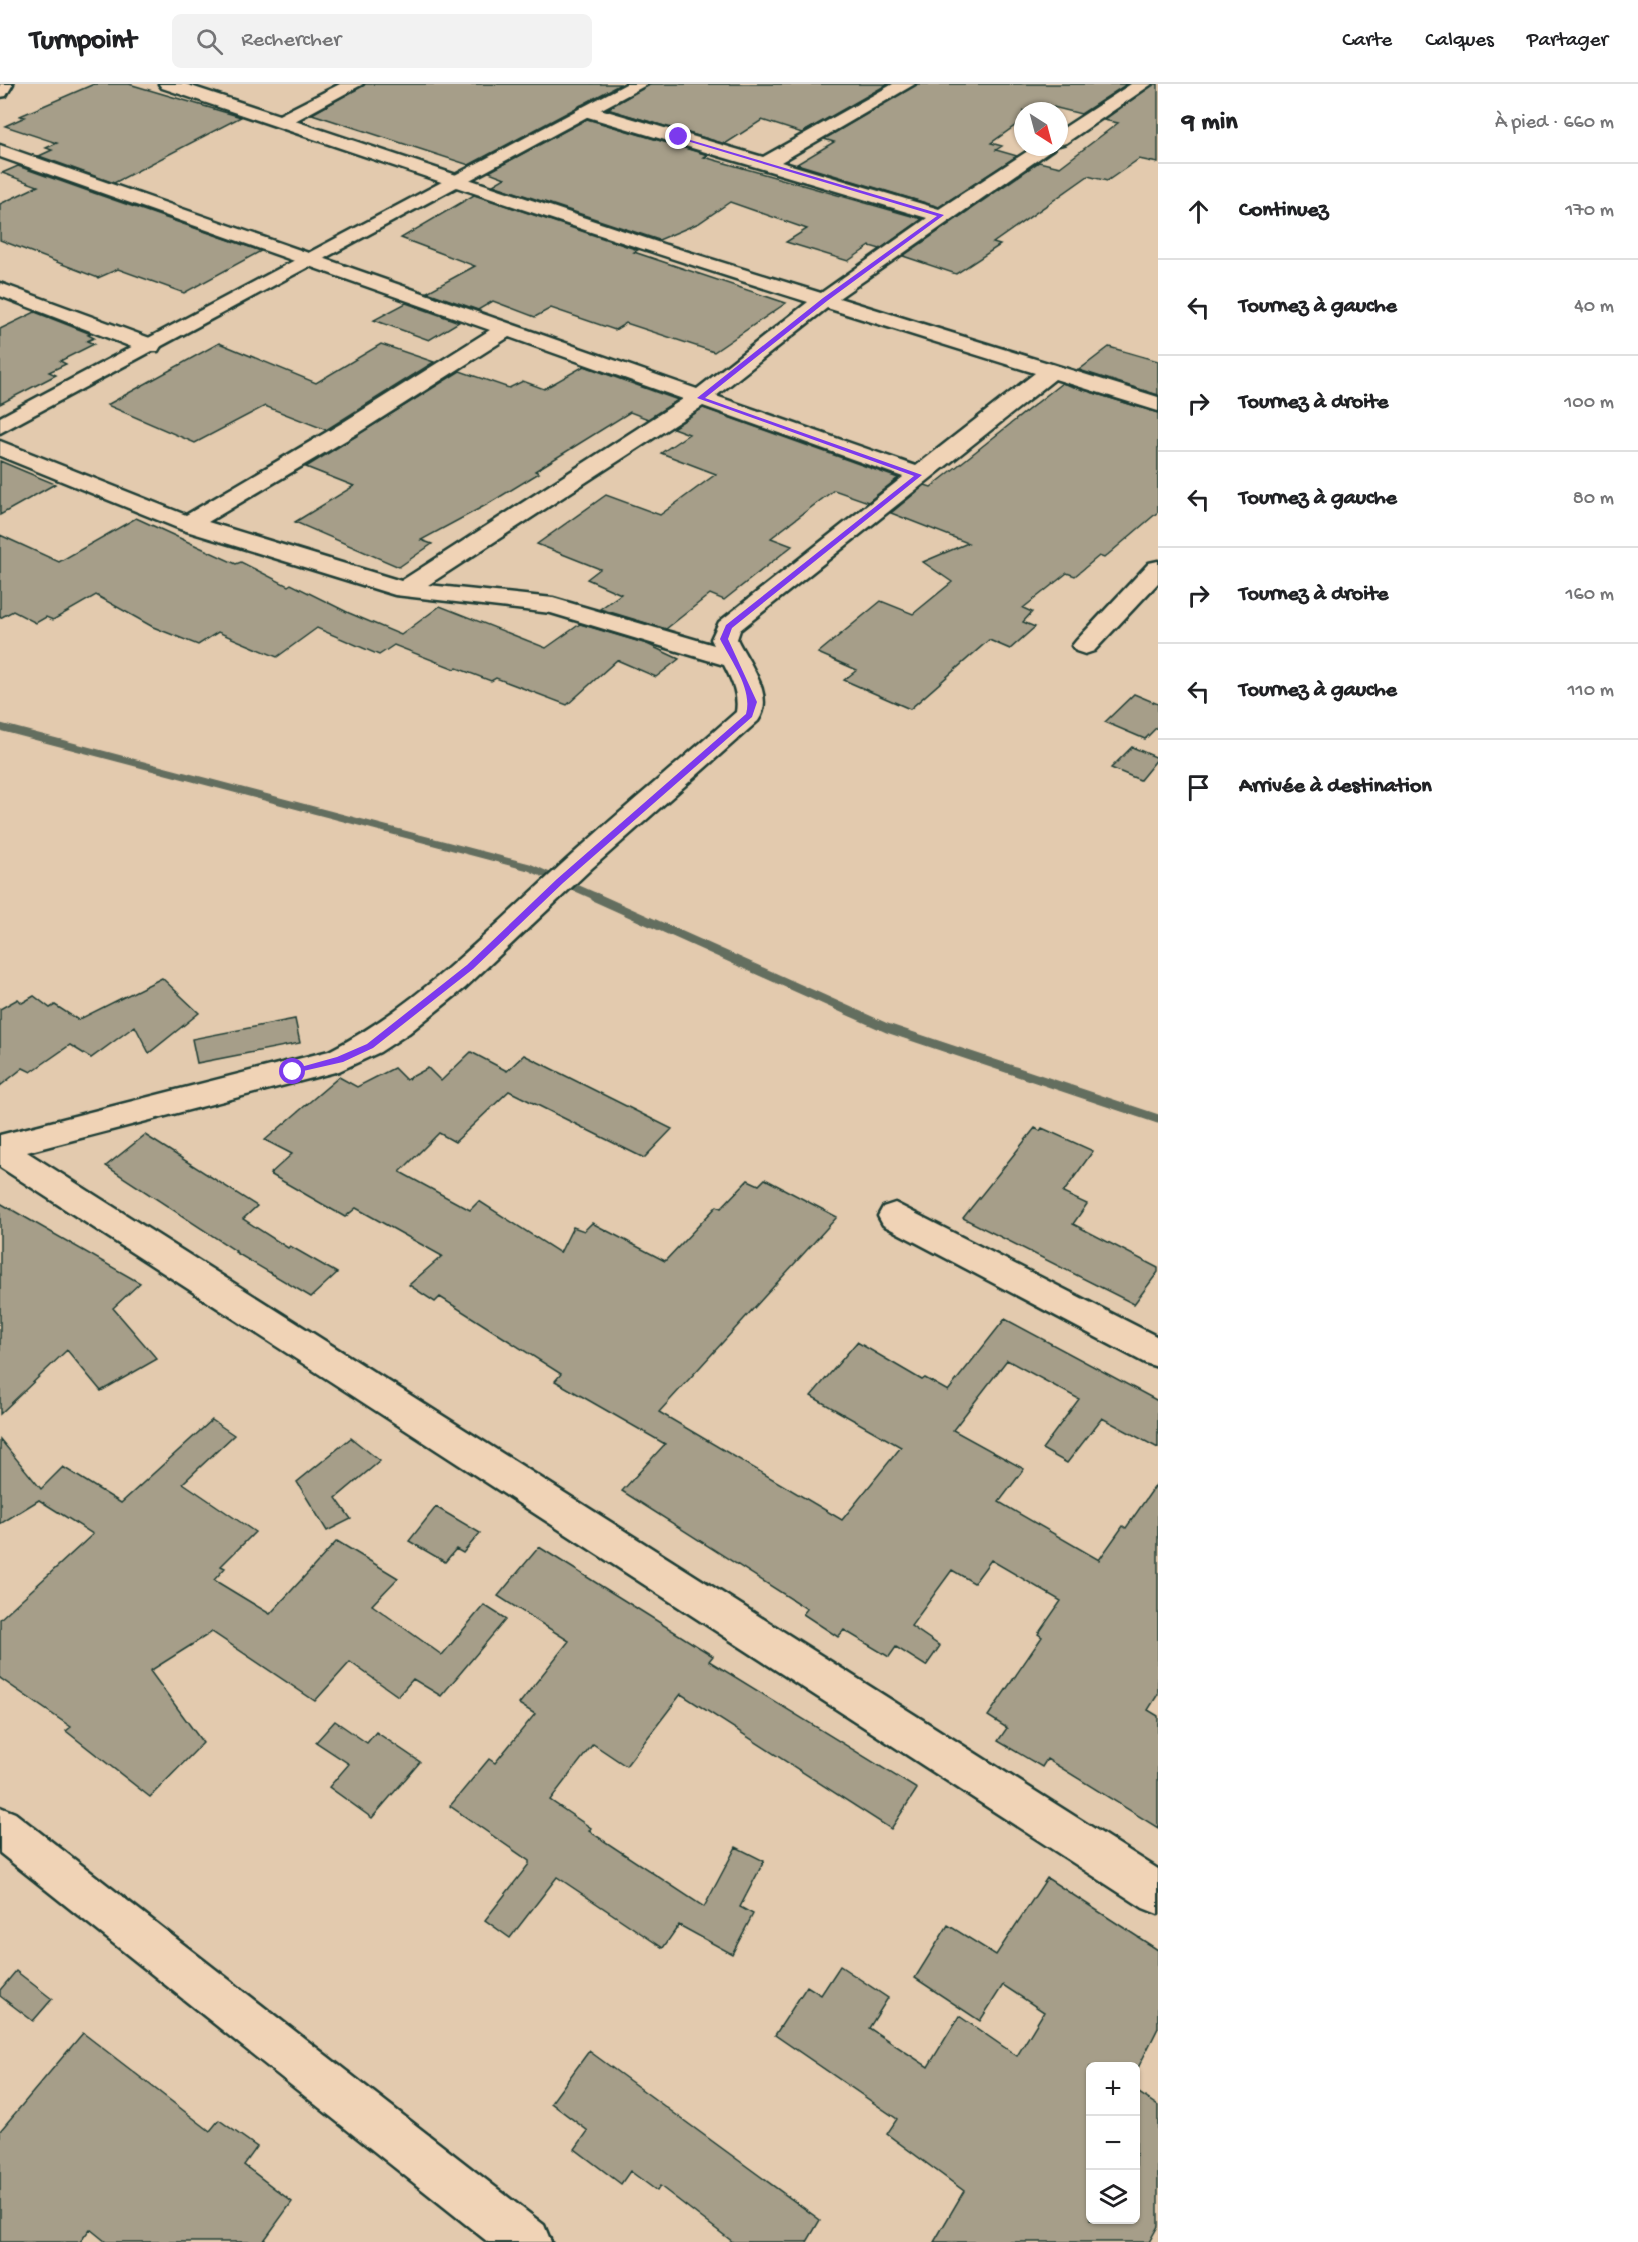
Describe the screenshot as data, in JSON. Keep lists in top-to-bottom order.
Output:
{
  "north": "bottom right",
  "page": {
    "header": "Turnpoint",
    "search": "Rechercher",
    "nav": ["Carte", "Calques", "Partager"],
    "heading": ["9 min", "À pied · 660 m"],
    "list": [
      ["Continuez", "170 m"],
      ["Tournez à gauche", "40 m"],
      ["Tournez à droite", "100 m"],
      ["Tournez à gauche", "80 m"],
      ["Tournez à droite", "160 m"],
      ["Tournez à gauche", "110 m"],
      "Arrivée à destination"
    ],
    "map_buttons": ["+", "−"]
  }
}
